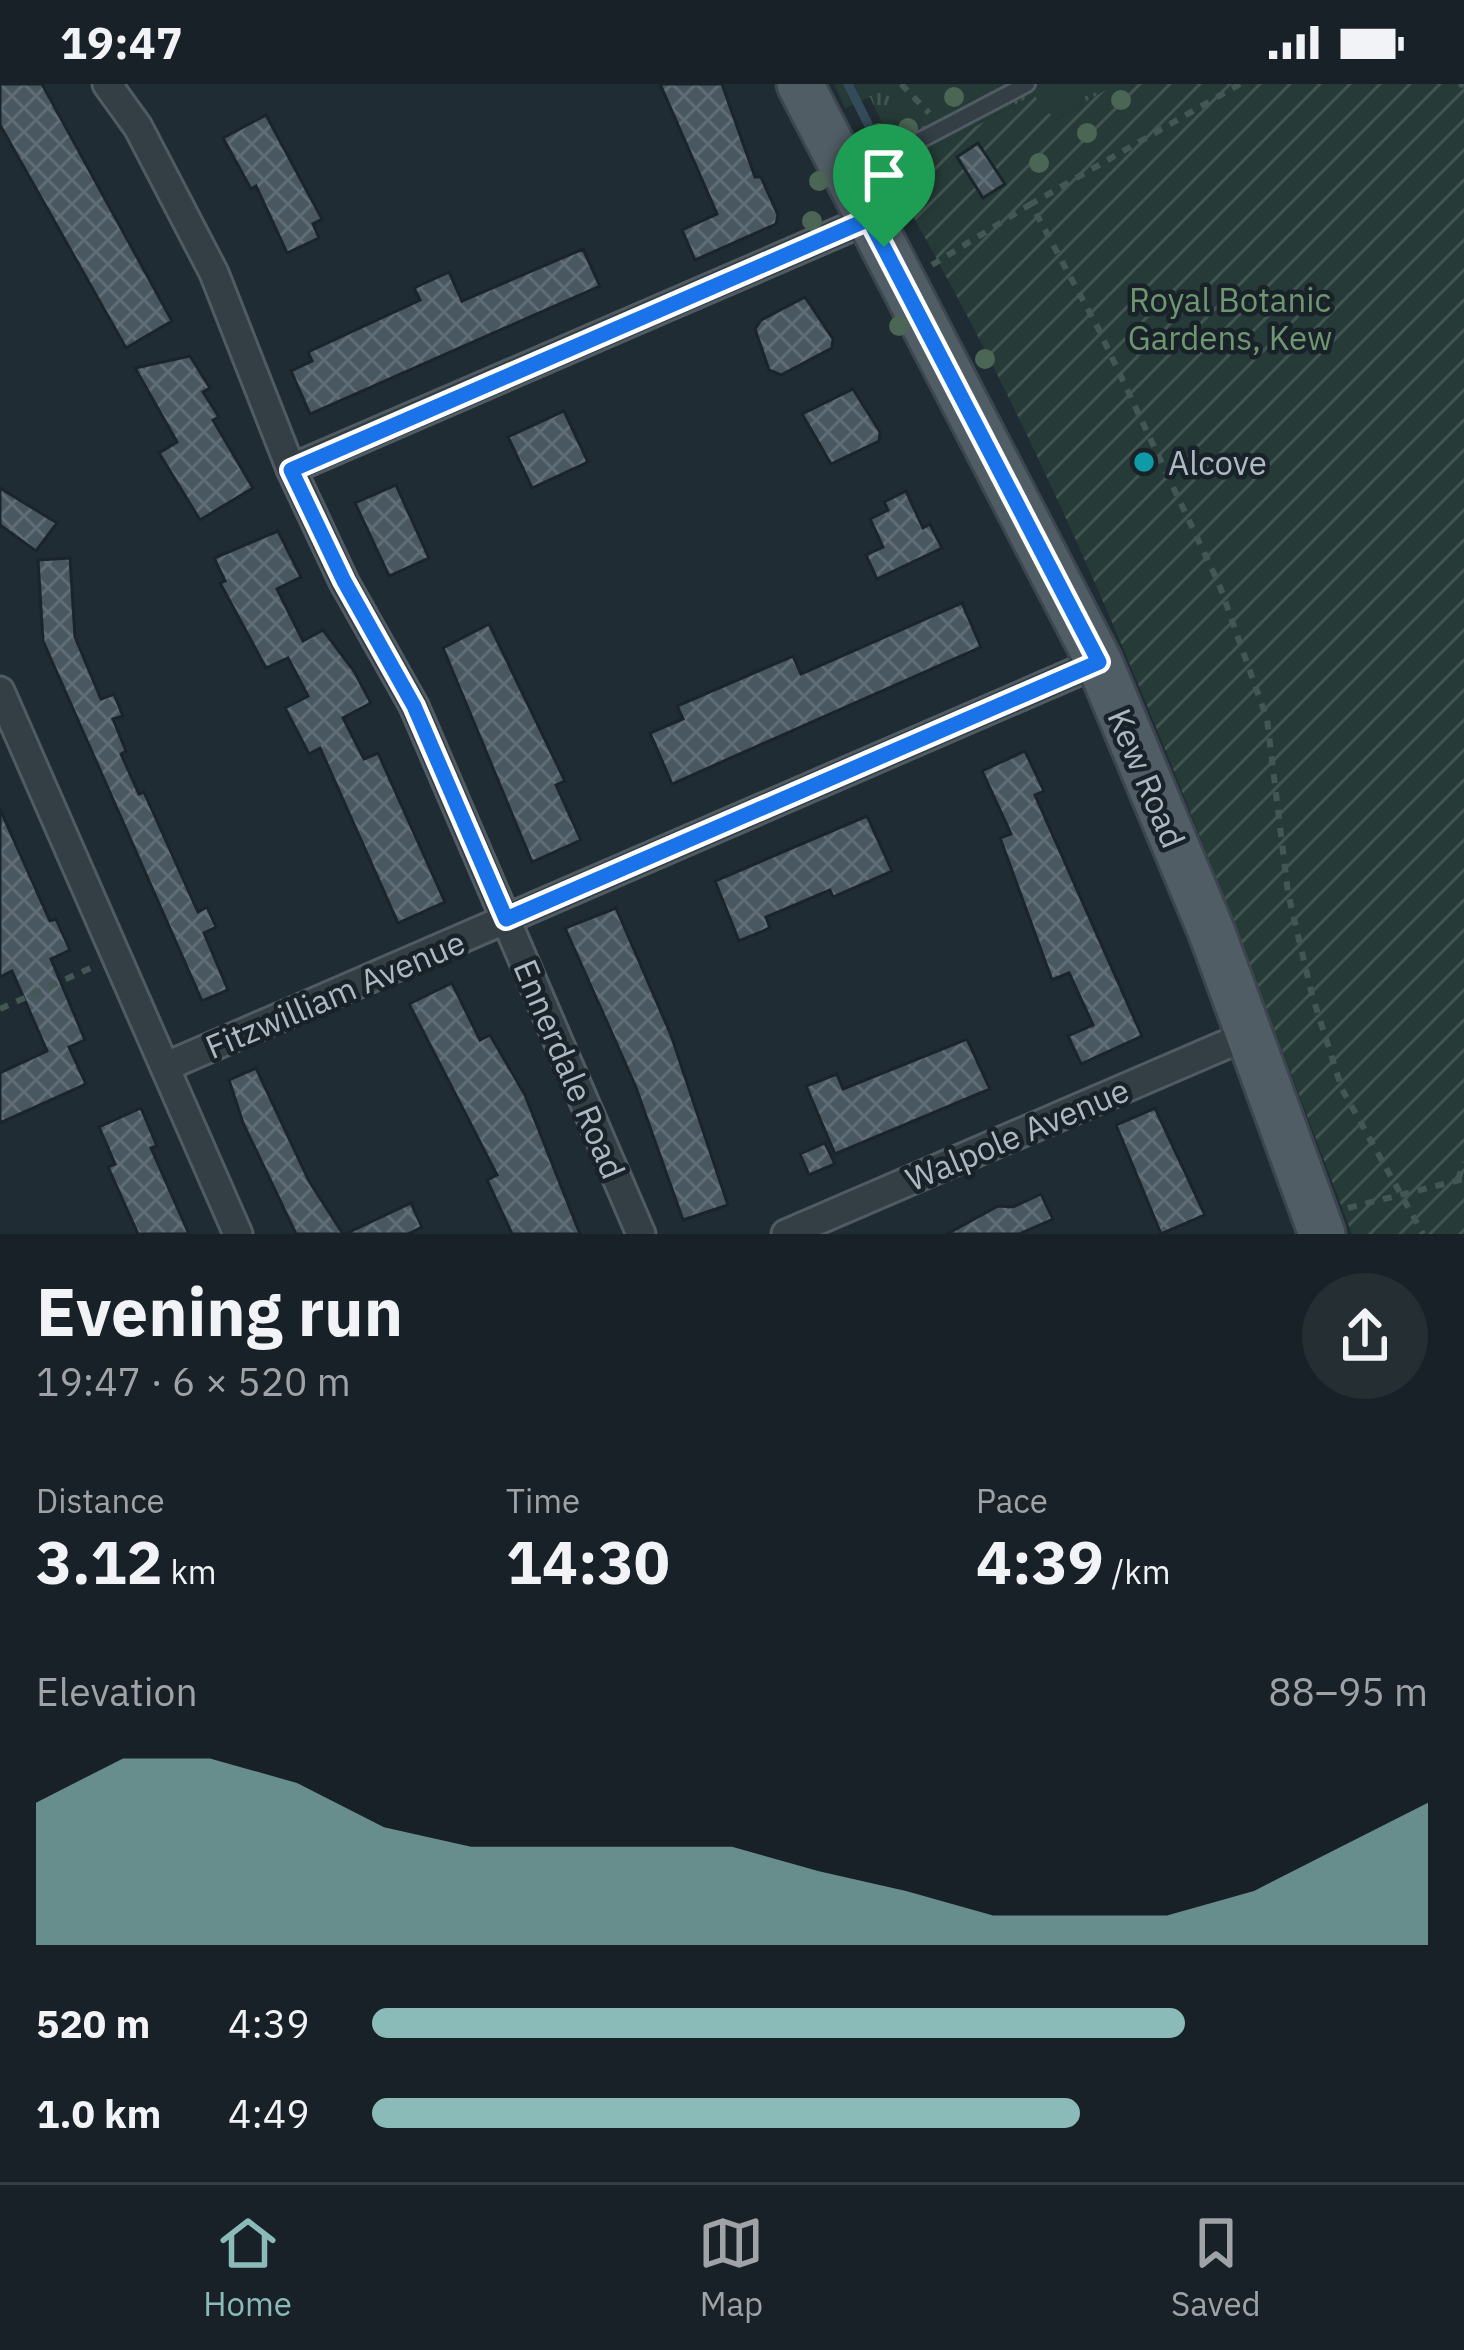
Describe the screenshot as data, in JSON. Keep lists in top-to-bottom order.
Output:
{
  "streets": {
    "main road": ["Kew Road"],
    "street": ["Fitzwilliam Avenue", "Ennerdale Road", "Walpole Avenue"]
  },
  "crossings": [
    ["Kew Road", "Fitzwilliam Avenue"],
    ["Kew Road", "Walpole Avenue"],
    ["Fitzwilliam Avenue", "Ennerdale Road"]
  ],
  "parks": ["Royal Botanic Gardens, Kew"],
  "places": ["Alcove"],
  "page": {
    "status": "19:47",
    "heading": ["Evening run", "19:47 · 6 × 520 m"],
    "stats": [
      ["Distance", "3.12 km"],
      ["Time", "14:30"],
      ["Pace", "4:39 /km"]
    ],
    "chart": ["Elevation", "88–95 m"],
    "list": [
      {
        "name": "520 m",
        "note": "4:39"
      },
      {
        "name": "1.0 km",
        "note": "4:49"
      }
    ],
    "tabs": ["Home", "Map", "Saved"]
  }
}
